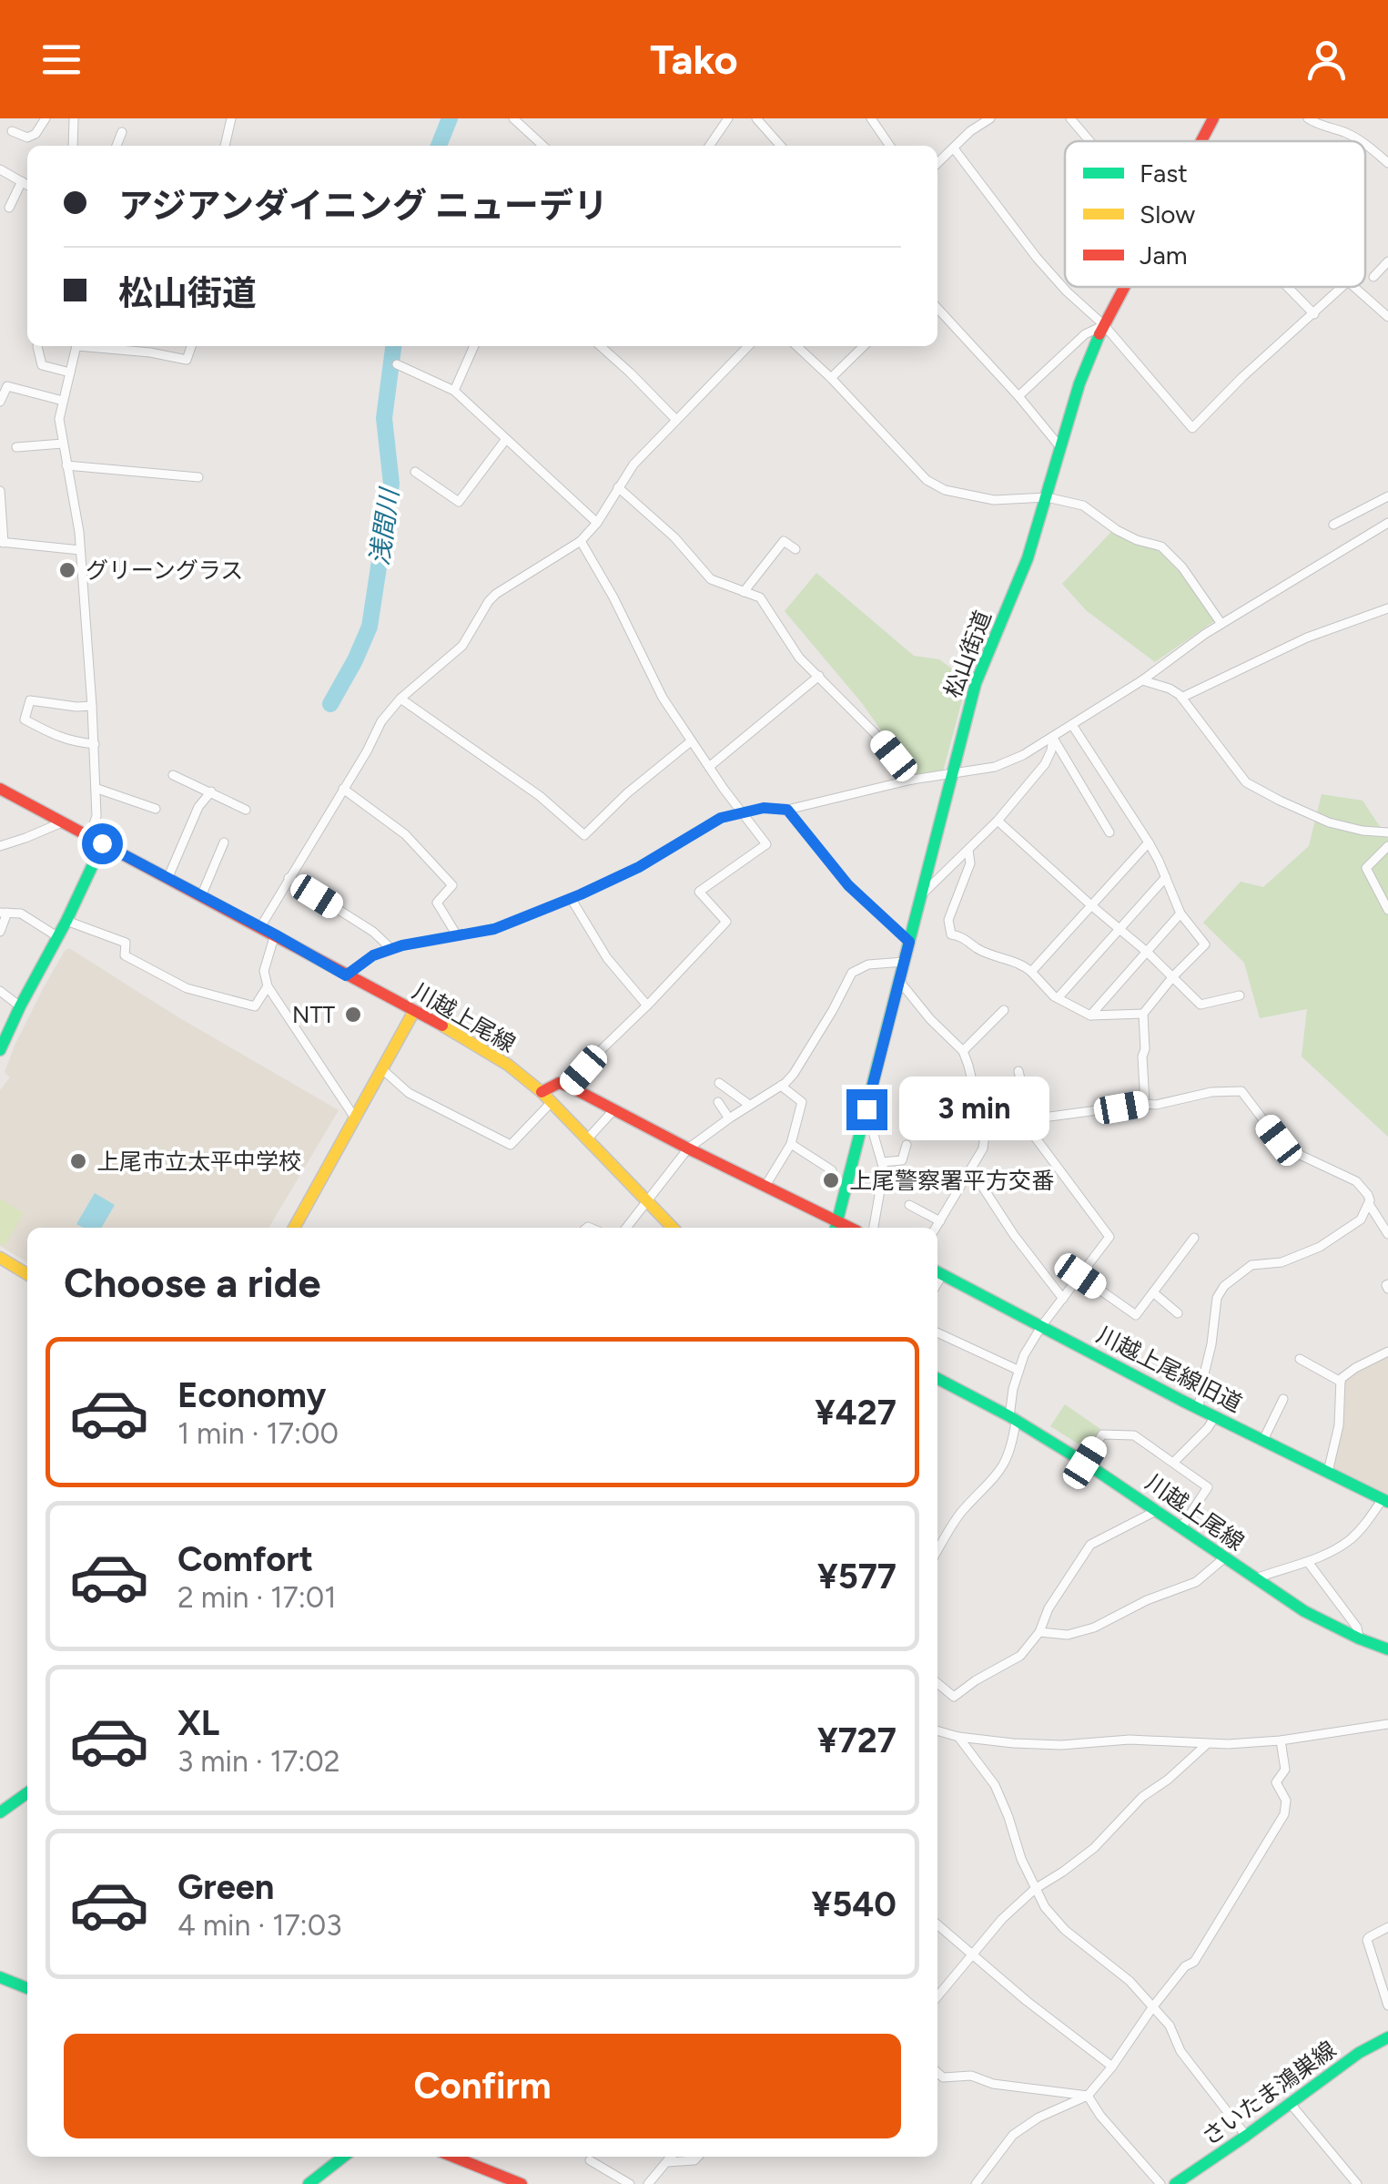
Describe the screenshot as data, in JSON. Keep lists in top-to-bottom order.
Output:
{
  "streets": {
    "main road": [
      "松山街道",
      "川越上尾線",
      "川越上尾線旧道",
      "さいたま鴻巣線"
    ]
  },
  "water": ["浅間川"],
  "places": [
    "グリーングラス",
    "NTT",
    "上尾市立太平中学校",
    "上尾警察署平方交番"
  ],
  "legend": ["Fast", "Slow", "Jam"],
  "page": {
    "header": "Tako",
    "banner": ["アジアンダイニング ニューデリ", "松山街道"],
    "bubble": "3 min",
    "heading": "Choose a ride",
    "list": [
      {
        "name": "Economy",
        "note": "1 min · 17:00",
        "value": "¥427"
      },
      {
        "name": "Comfort",
        "note": "2 min · 17:01",
        "value": "¥577"
      },
      {
        "name": "XL",
        "note": "3 min · 17:02",
        "value": "¥727"
      },
      {
        "name": "Green",
        "note": "4 min · 17:03",
        "value": "¥540"
      }
    ],
    "buttons": "Confirm"
  }
}
